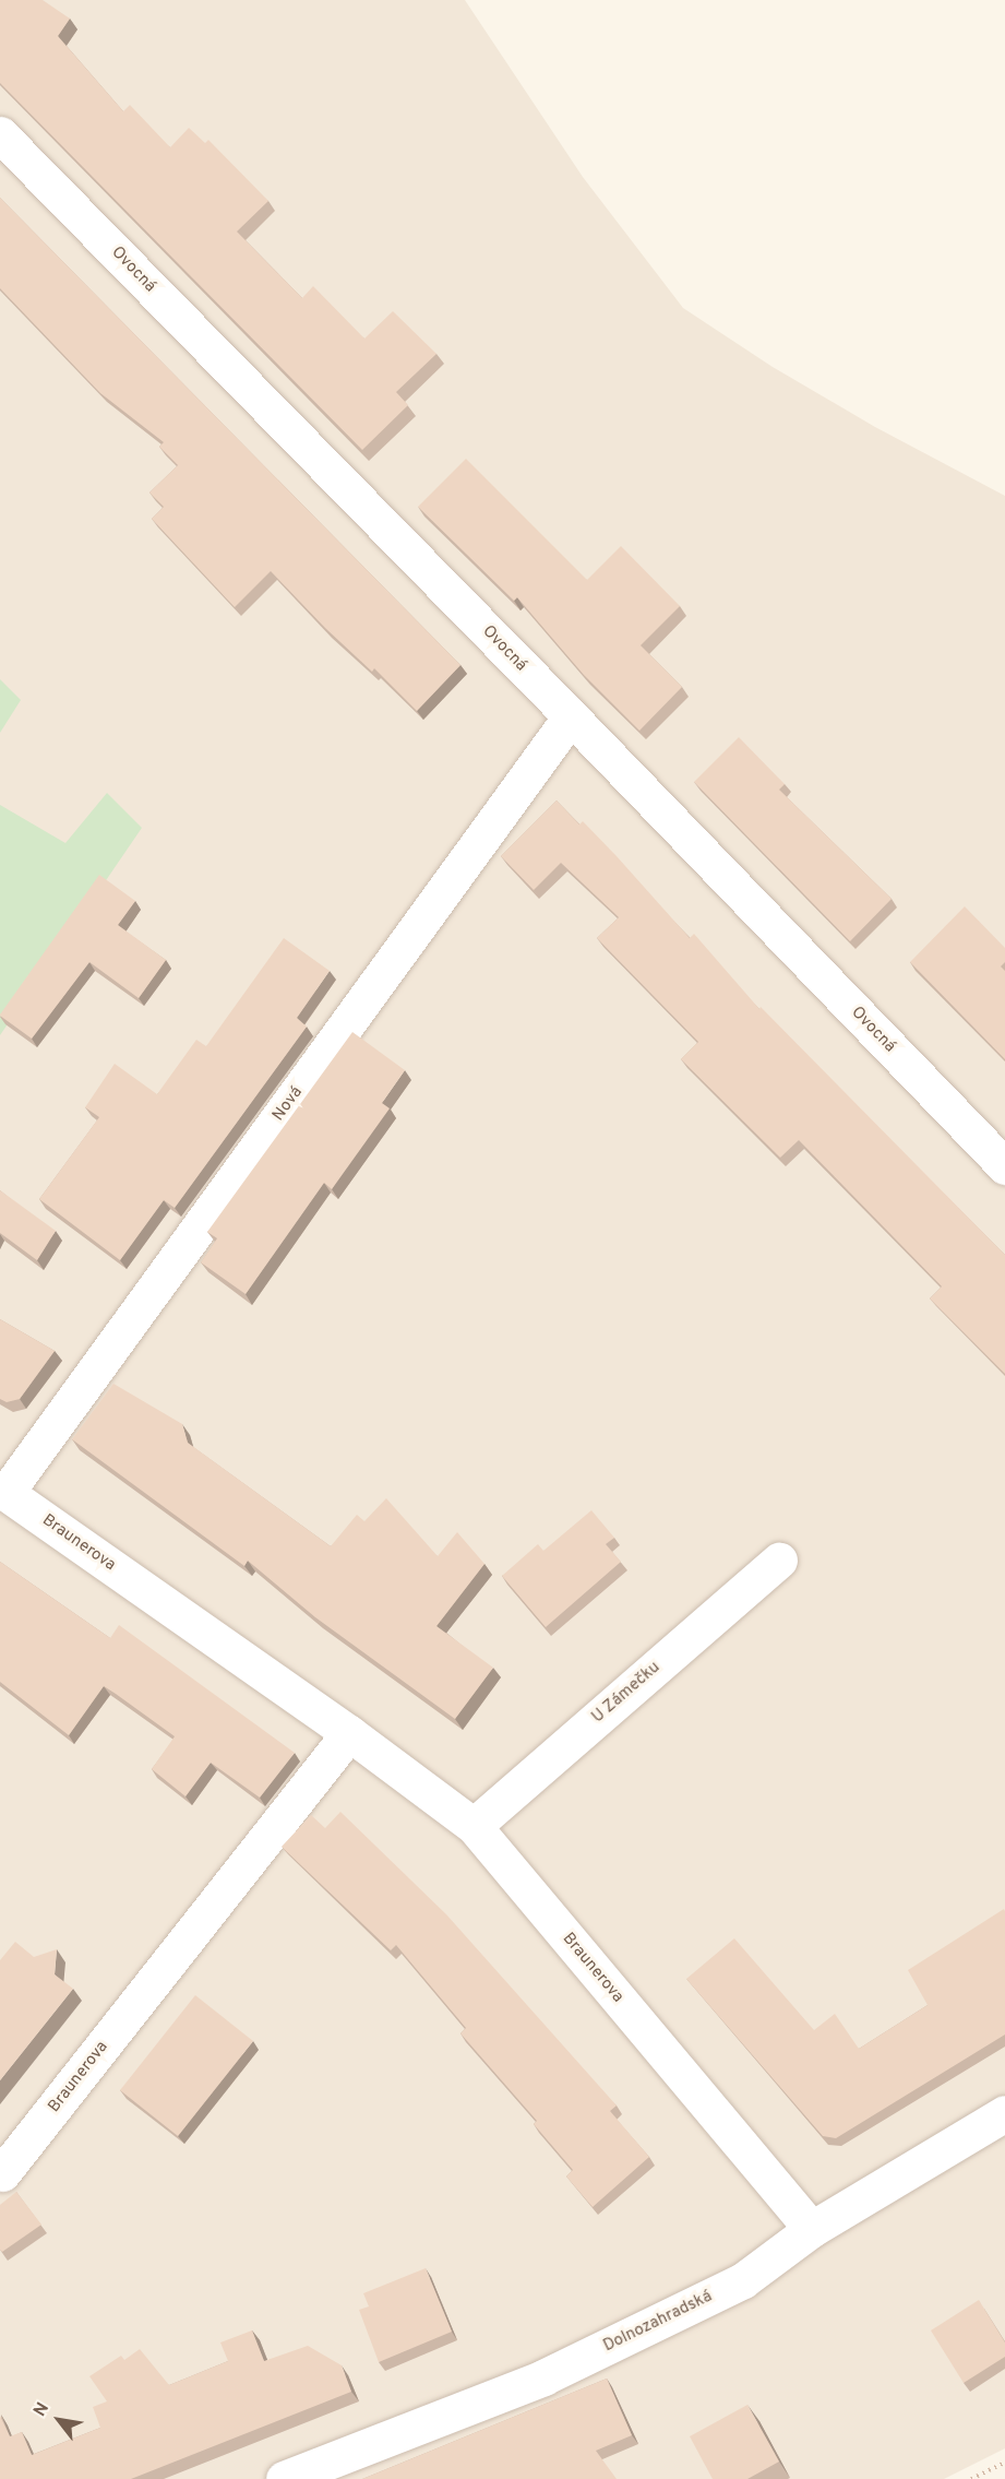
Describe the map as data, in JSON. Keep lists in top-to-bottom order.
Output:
{
  "streets": {
    "street": [
      "Ovocná",
      "Nová",
      "Braunerova",
      "U Zámečku",
      "Dolnozahradská"
    ]
  },
  "crossings": [
    ["Ovocná", "Nová"],
    ["Nová", "Braunerova"],
    ["Braunerova", "U Zámečku"],
    ["Braunerova", "Dolnozahradská"]
  ],
  "north": "top left"
}
